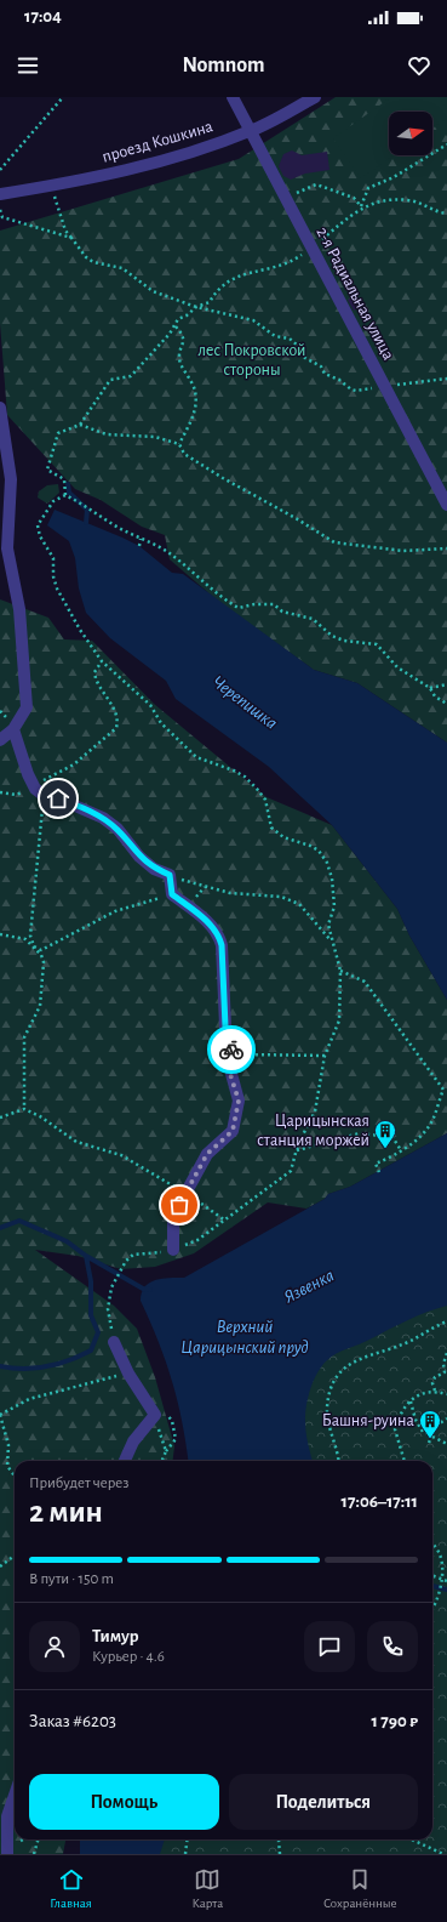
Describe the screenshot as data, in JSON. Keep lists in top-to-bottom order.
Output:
{
  "streets": {
    "street": ["проезд Кошкина", "2-я Радиальная улица"]
  },
  "crossings": [
    ["проезд Кошкина", "2-я Радиальная улица"]
  ],
  "water": ["Черепишка", "Язвенка", "Верхний Царицынский пруд"],
  "parks": ["лес Покровской стороны"],
  "places": {
    "building": ["Царицынская станция моржей", "Башня-руина"]
  },
  "north": "right",
  "page": {
    "status": "17:04",
    "header": "Nomnom",
    "heading": ["2 мин", "Прибудет через", "17:06–17:11"],
    "panel": [
      "Тимур",
      "Курьер · 4.6",
      "Заказ #6203",
      "1 790 ₽"
    ],
    "bar": "В пути · 150 m",
    "buttons": ["Помощь", "Поделиться"],
    "tabs": ["Главная", "Карта", "Сохранённые"]
  }
}
